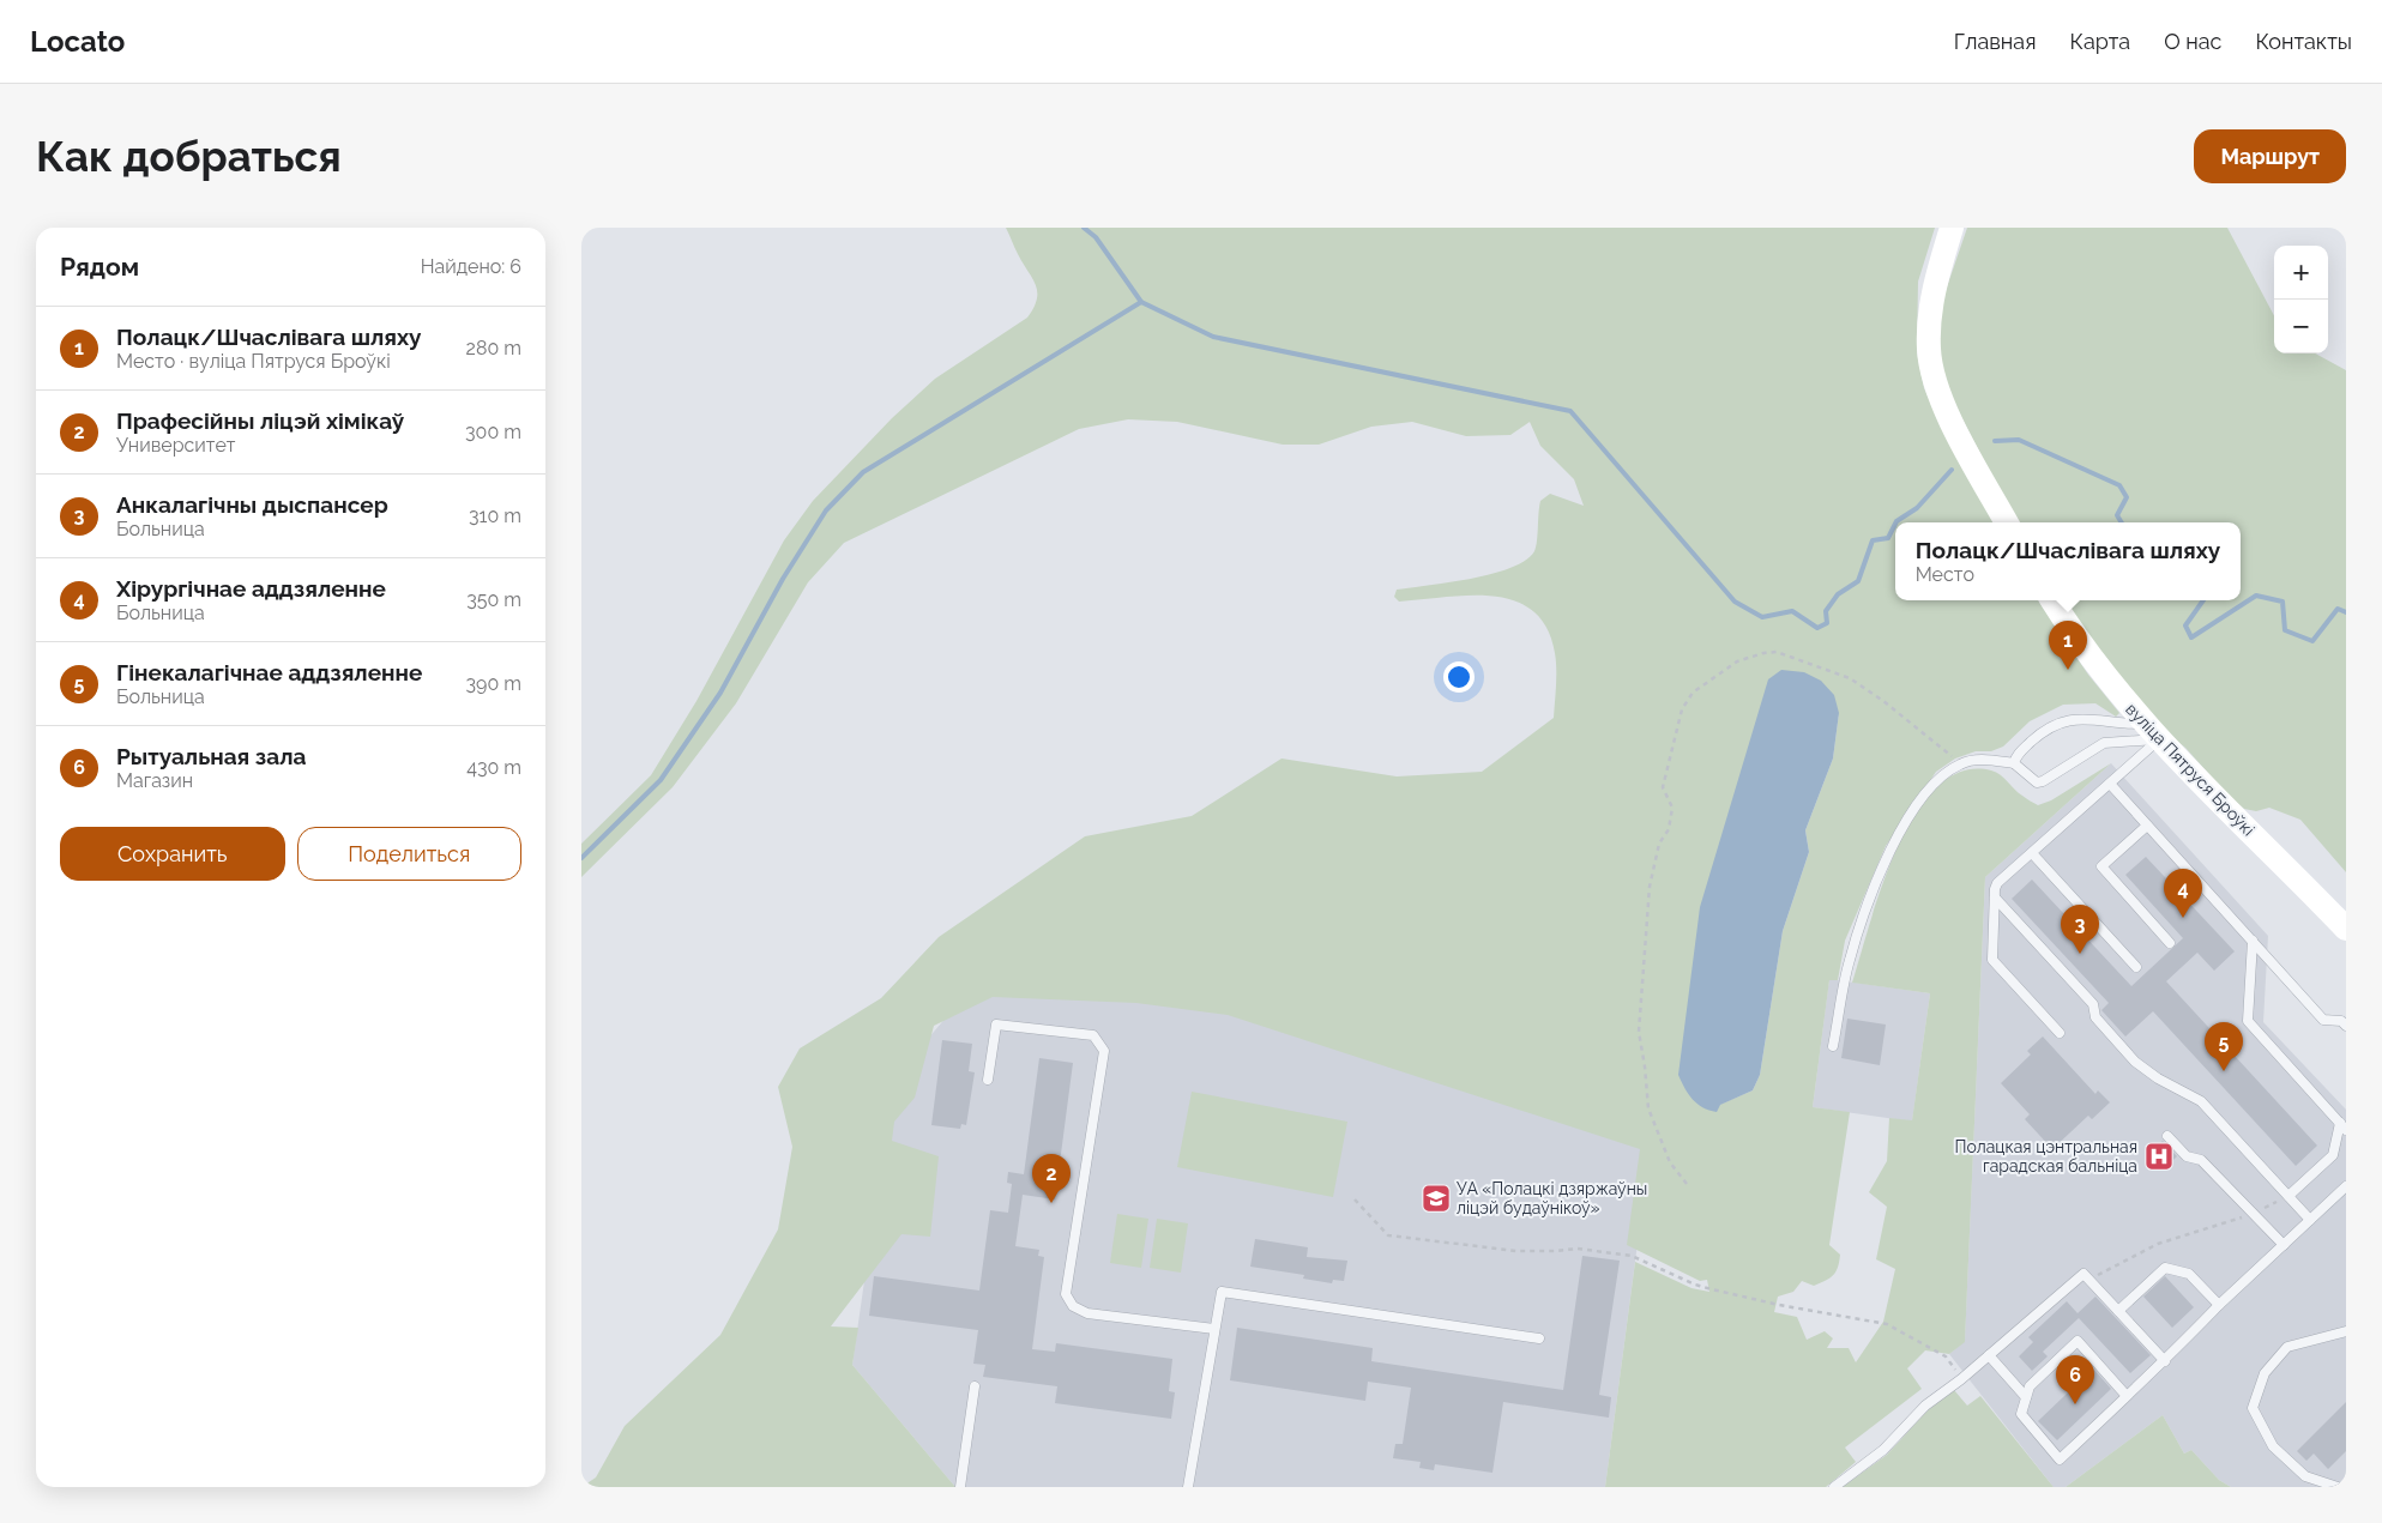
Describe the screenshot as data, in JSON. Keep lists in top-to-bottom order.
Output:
{
  "streets": {
    "main road": ["вуліца Пятруся Броўкі"]
  },
  "places": {
    "hospital": ["Полацкая цэнтральная гарадская бальніца"],
    "school or university": ["УА «Полацкі дзяржаўны ліцэй будаўнікоў»"]
  },
  "page": {
    "header": "Locato",
    "nav": [
      "Главная",
      "Карта",
      "О нас",
      "Контакты"
    ],
    "buttons": [
      "Маршрут",
      ["Сохранить", "Поделиться"]
    ],
    "title": "Как добраться",
    "heading": ["Рядом", "Найдено: 6"],
    "map_buttons": ["+", "−"],
    "list": [
      {
        "mark": "1",
        "name": "Полацк/Шчаслівага шляху",
        "note": "Место · вуліца Пятруся Броўкі",
        "value": "280 m"
      },
      {
        "mark": "2",
        "name": "Прафесійны ліцэй хімікаў",
        "note": "Университет",
        "value": "300 m"
      },
      {
        "mark": "3",
        "name": "Анкалагічны дыспансер",
        "note": "Больница",
        "value": "310 m"
      },
      {
        "mark": "4",
        "name": "Хірургічнае аддзяленне",
        "note": "Больница",
        "value": "350 m"
      },
      {
        "mark": "5",
        "name": "Гінекалагічнае аддзяленне",
        "note": "Больница",
        "value": "390 m"
      },
      {
        "mark": "6",
        "name": "Рытуальная зала",
        "note": "Магазин",
        "value": "430 m"
      }
    ],
    "popup": ["Полацк/Шчаслівага шляху", "Место"],
    "pins": [
      "1",
      "4",
      "3",
      "5",
      "2",
      "6"
    ]
  }
}
